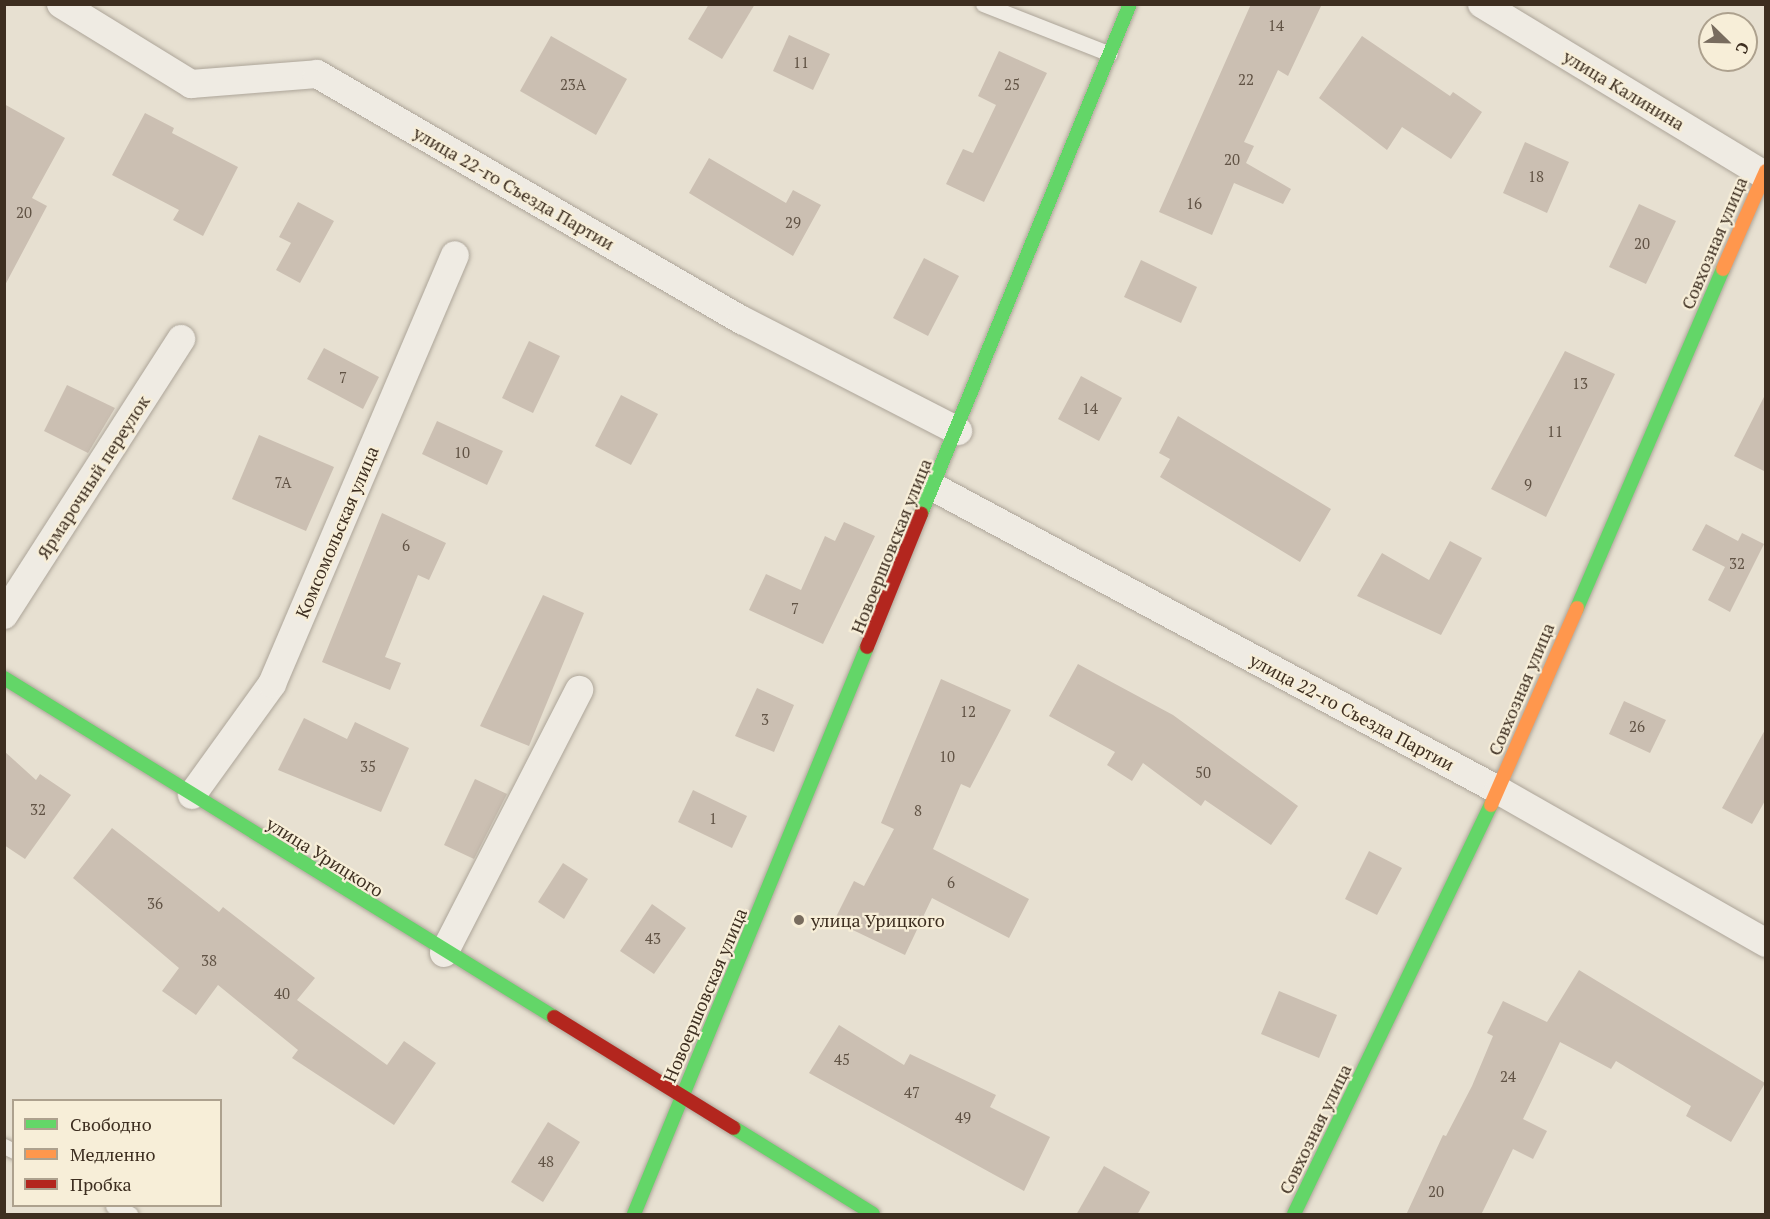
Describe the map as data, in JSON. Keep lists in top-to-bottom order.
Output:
{
  "streets": {
    "street": [
      "улица Калинина",
      "улица 22-го Съезда Партии",
      "Совхозная улица",
      "Ярмарочный переулок",
      "Комсомольская улица",
      "Новоершовская улица",
      "улица Урицкого"
    ]
  },
  "crossings": [
    ["улица Калинина", "Совхозная улица"],
    ["улица 22-го Съезда Партии", "Совхозная улица"],
    ["улица 22-го Съезда Партии", "Новоершовская улица"],
    ["Комсомольская улица", "улица Урицкого"],
    ["Новоершовская улица", "улица Урицкого"]
  ],
  "places": ["улица Урицкого"],
  "house_numbers": [
    "14",
    "11",
    "22",
    "23А",
    "25",
    "20",
    "18",
    "16",
    "20",
    "29",
    "20",
    "7",
    "13",
    "14",
    "11",
    "10",
    "7А",
    "9",
    "6",
    "32",
    "7",
    "12",
    "3",
    "26",
    "10",
    "35",
    "50",
    "32",
    "8",
    "1",
    "6",
    "36",
    "43",
    "38",
    "40",
    "45",
    "24",
    "47",
    "49",
    "48",
    "20"
  ],
  "legend": ["Свободно", "Медленно", "Пробка"],
  "north": "bottom right"
}
